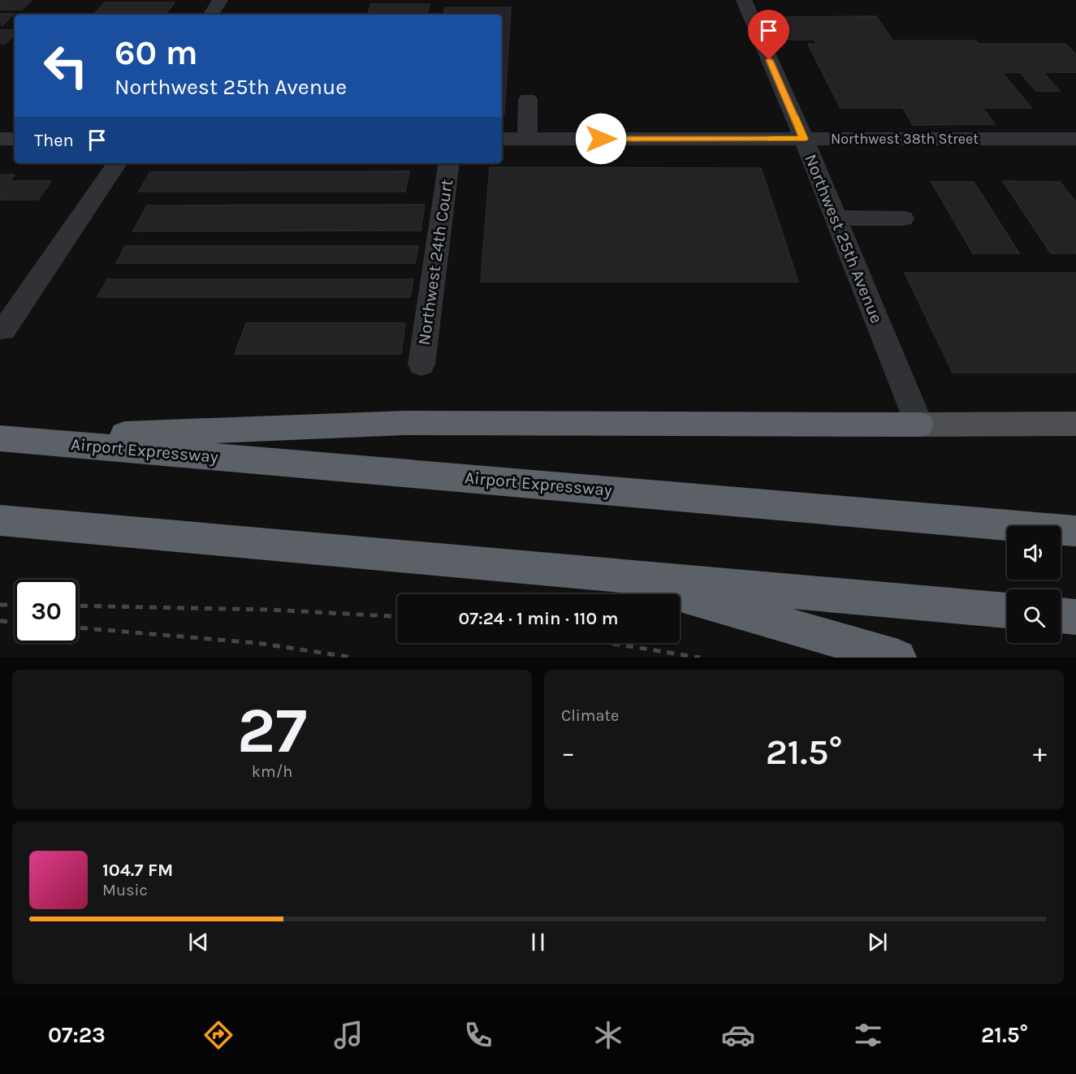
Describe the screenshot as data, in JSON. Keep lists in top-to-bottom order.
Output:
{
  "streets": {
    "highway": ["Airport Expressway"],
    "street": ["Northwest 38th Street", "Northwest 25th Avenue", "Northwest 24th Court"]
  },
  "crossings": [
    ["Northwest 38th Street", "Northwest 25th Avenue"]
  ],
  "page": {
    "turn": ["60 m", "Northwest 25th Avenue"],
    "then": "Then",
    "limit": "30",
    "trip": "07:24 · 1 min · 110 m",
    "tile": [
      ["27", "km/h"],
      "Climate"
    ],
    "heat": ["−", "21.5°", "+"],
    "song": ["104.7 FM", "Music"],
    "tabs": ["07:23", "21.5°"]
  }
}
